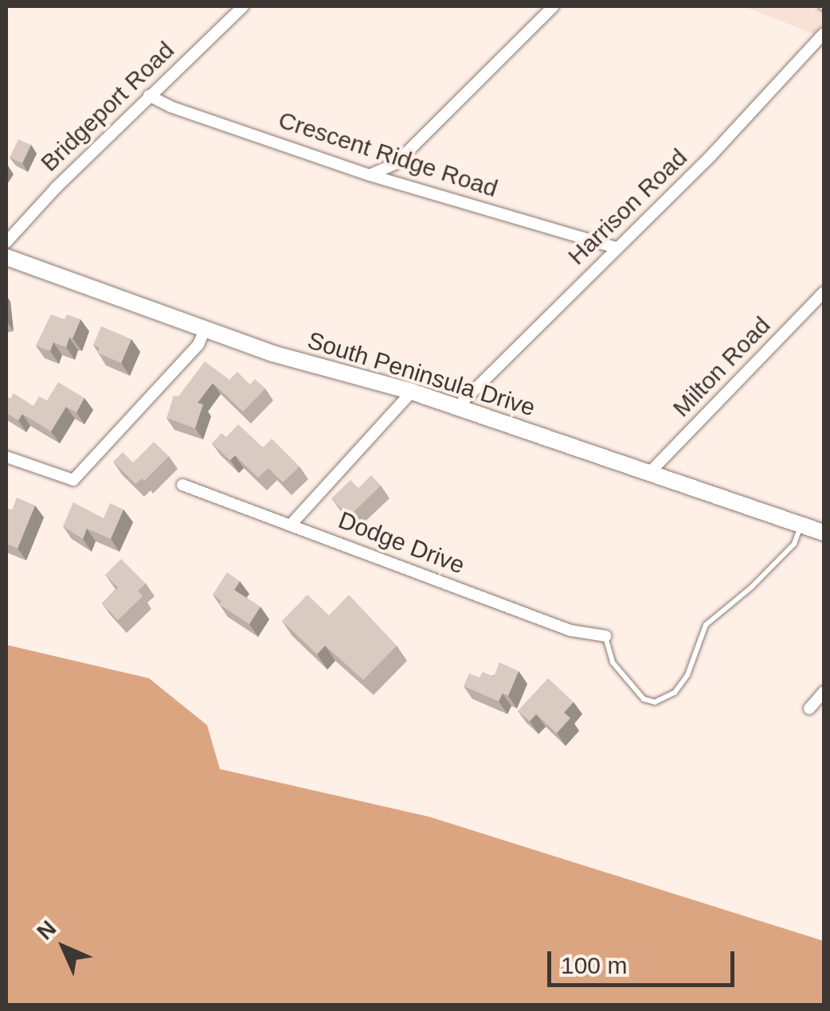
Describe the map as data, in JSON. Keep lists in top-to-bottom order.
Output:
{
  "streets": {
    "main road": ["South Peninsula Drive"],
    "street": [
      "Bridgeport Road",
      "Crescent Ridge Road",
      "Harrison Road",
      "Milton Road",
      "Dodge Drive"
    ]
  },
  "crossings": [
    ["Bridgeport Road", "Crescent Ridge Road"],
    ["Crescent Ridge Road", "Harrison Road"],
    ["Harrison Road", "South Peninsula Drive"],
    ["Milton Road", "South Peninsula Drive"]
  ],
  "scale_bar": "100 m",
  "north": "top left"
}
